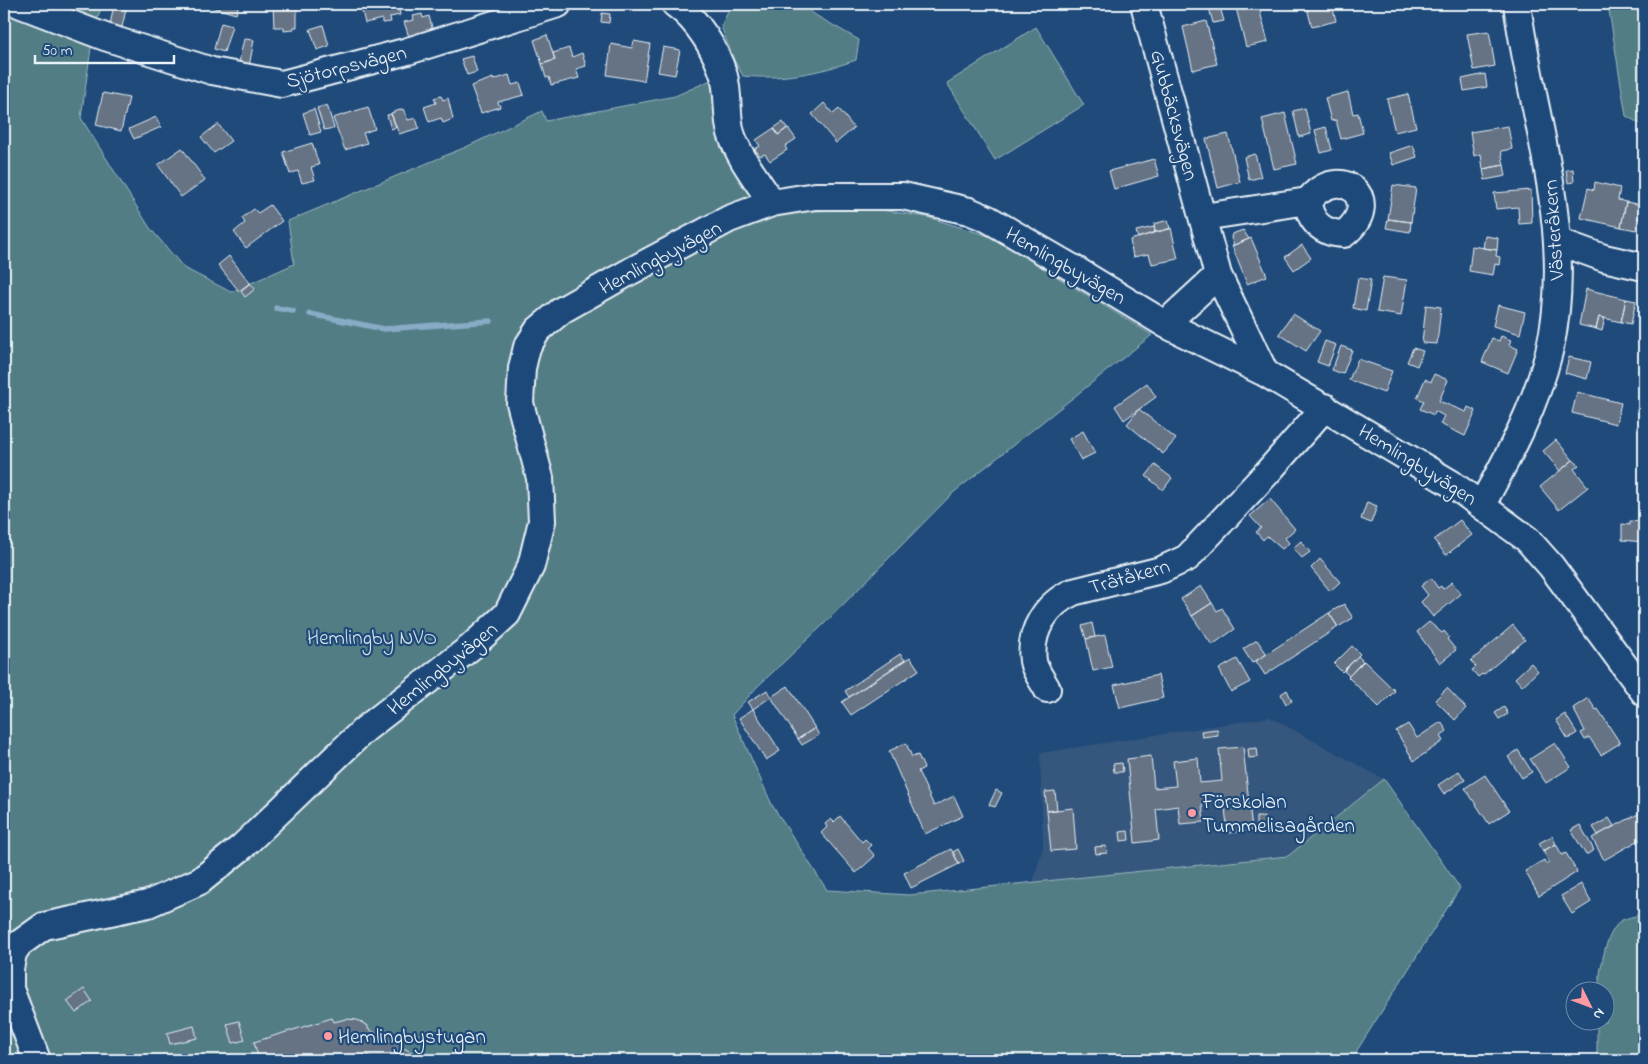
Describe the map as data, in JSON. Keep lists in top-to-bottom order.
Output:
{
  "streets": {
    "street": [
      "Sjötorpsvägen",
      "Gubbäcksvägen",
      "Västeråkern",
      "Hemlingbyvägen",
      "Trätåkern"
    ]
  },
  "crossings": [
    ["Gubbäcksvägen", "Hemlingbyvägen"],
    ["Västeråkern", "Hemlingbyvägen"],
    ["Hemlingbyvägen", "Trätåkern"]
  ],
  "parks": ["Hemlingby NVO"],
  "places": ["Förskolan Tummelisagården", "Hemlingbystugan"],
  "scale_bar": "50 m",
  "north": "bottom right"
}
